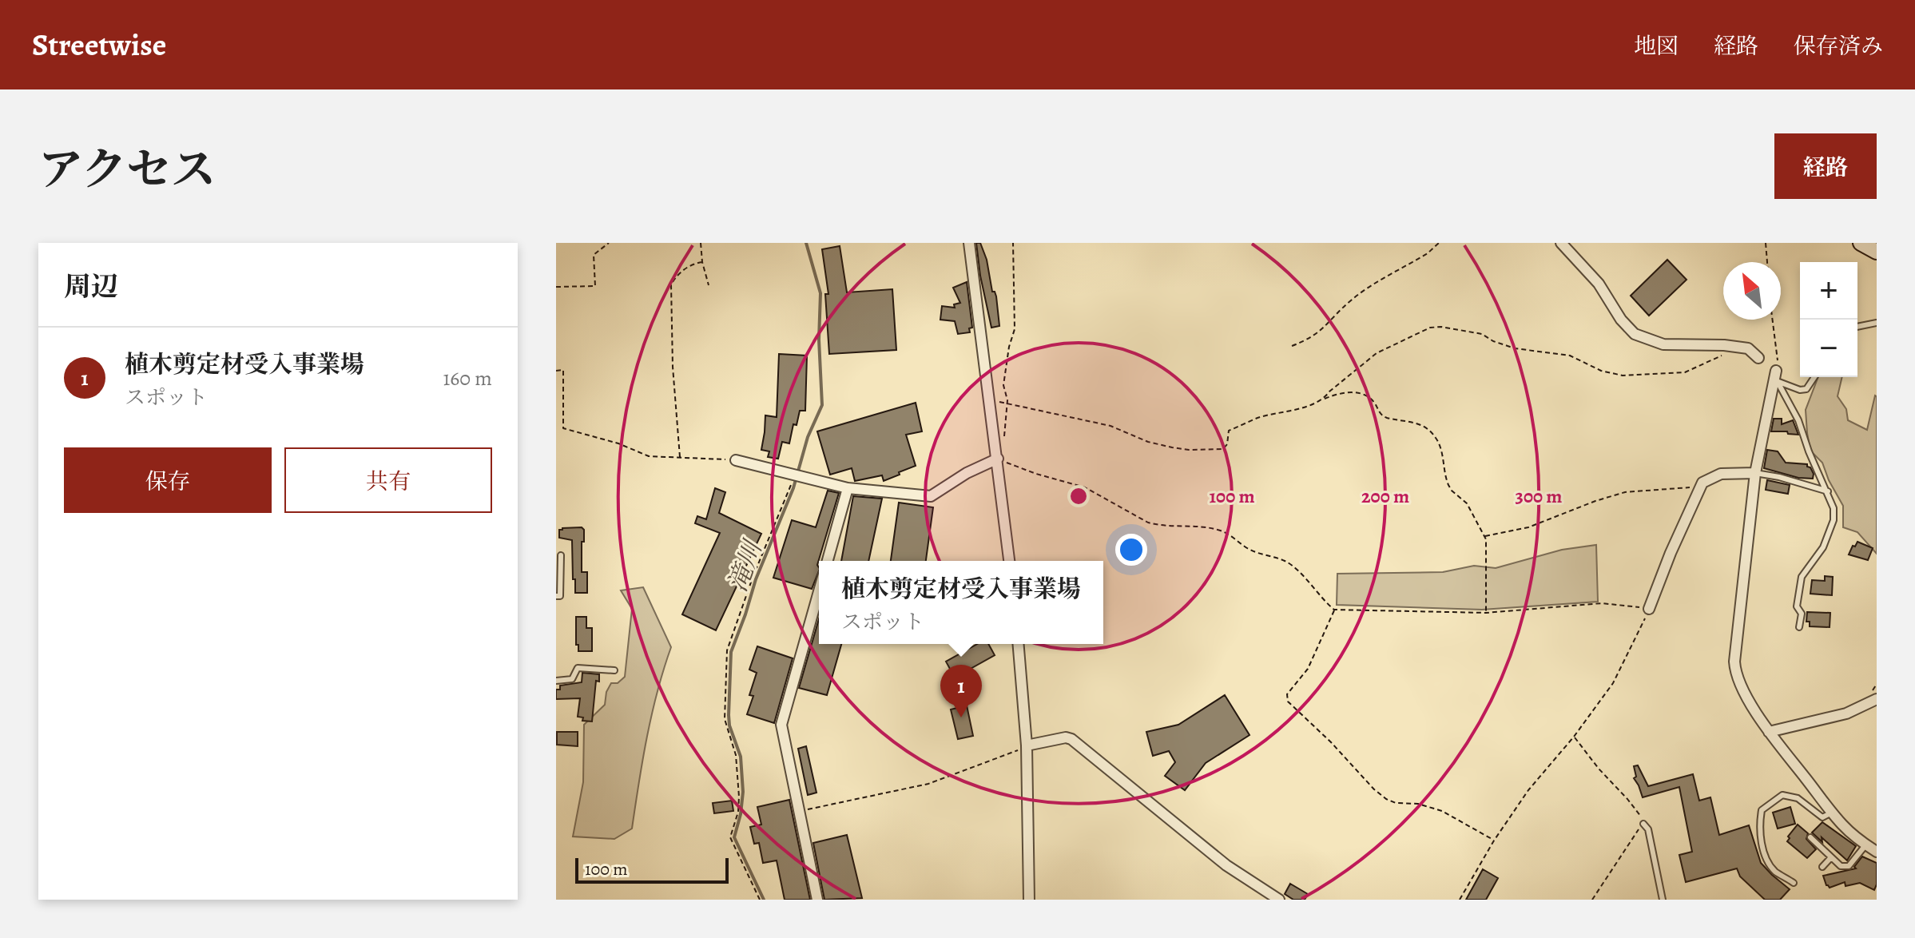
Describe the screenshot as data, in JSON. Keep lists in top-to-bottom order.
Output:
{
  "water": ["滝川"],
  "scale_bar": "100 m",
  "north": "top left",
  "page": {
    "header": "Streetwise",
    "nav": ["地図", "経路", "保存済み"],
    "title": "アクセス",
    "buttons": [
      "経路",
      ["保存", "共有"]
    ],
    "heading": "周辺",
    "map_buttons": ["+", "−"],
    "list": [
      {
        "mark": "1",
        "name": "植木剪定材受入事業場",
        "note": "スポット",
        "value": "160 m"
      }
    ],
    "popup": ["植木剪定材受入事業場", "スポット"],
    "pins": "1",
    "scale": "100 m"
  },
  "rings": ["100 m", "200 m", "300 m"]
}
